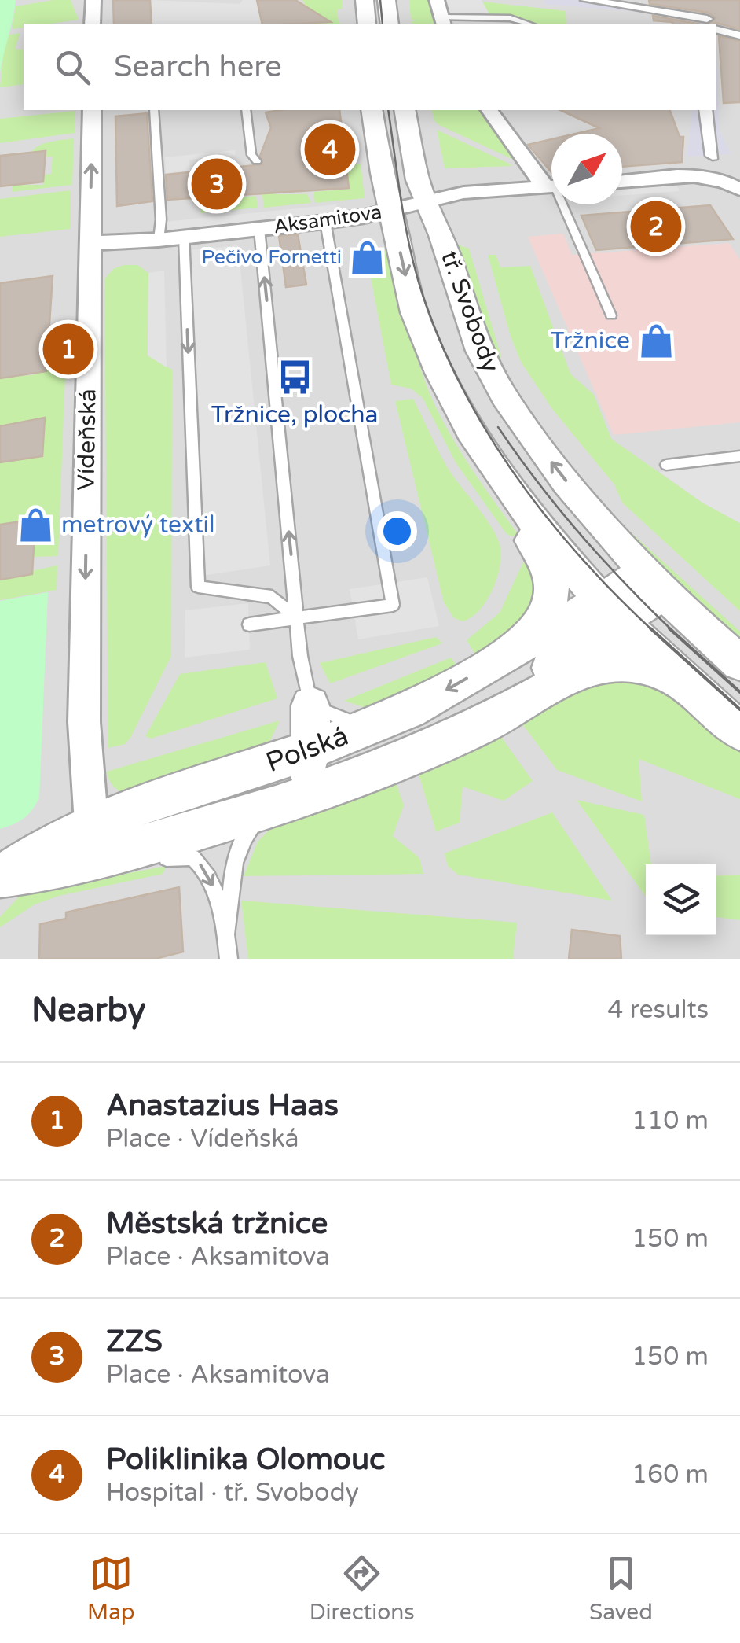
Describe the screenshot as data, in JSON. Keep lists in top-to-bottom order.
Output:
{
  "streets": {
    "street": [
      "Aksamitova",
      "tř. Svobody",
      "Vídeňská",
      "Polská"
    ]
  },
  "crossings": [
    ["Aksamitova", "tř. Svobody"],
    ["Aksamitova", "Vídeňská"],
    ["tř. Svobody", "Polská"],
    ["Vídeňská", "Polská"]
  ],
  "places": {
    "shop": ["Pečivo Fornetti", "Tržnice", "metrový textil"],
    "bus stop": ["Tržnice, plocha"]
  },
  "north": "top right",
  "page": {
    "search": "Search here",
    "pins": [
      "4",
      "3",
      "2",
      "1"
    ],
    "heading": ["Nearby", "4 results"],
    "list": [
      {
        "mark": "1",
        "name": "Anastazius Haas",
        "note": "Place · Vídeňská",
        "value": "110 m"
      },
      {
        "mark": "2",
        "name": "Městská tržnice",
        "note": "Place · Aksamitova",
        "value": "150 m"
      },
      {
        "mark": "3",
        "name": "ZZS",
        "note": "Place · Aksamitova",
        "value": "150 m"
      },
      {
        "mark": "4",
        "name": "Poliklinika Olomouc",
        "note": "Hospital · tř. Svobody",
        "value": "160 m"
      }
    ],
    "nav": ["Map", "Directions", "Saved"]
  }
}
